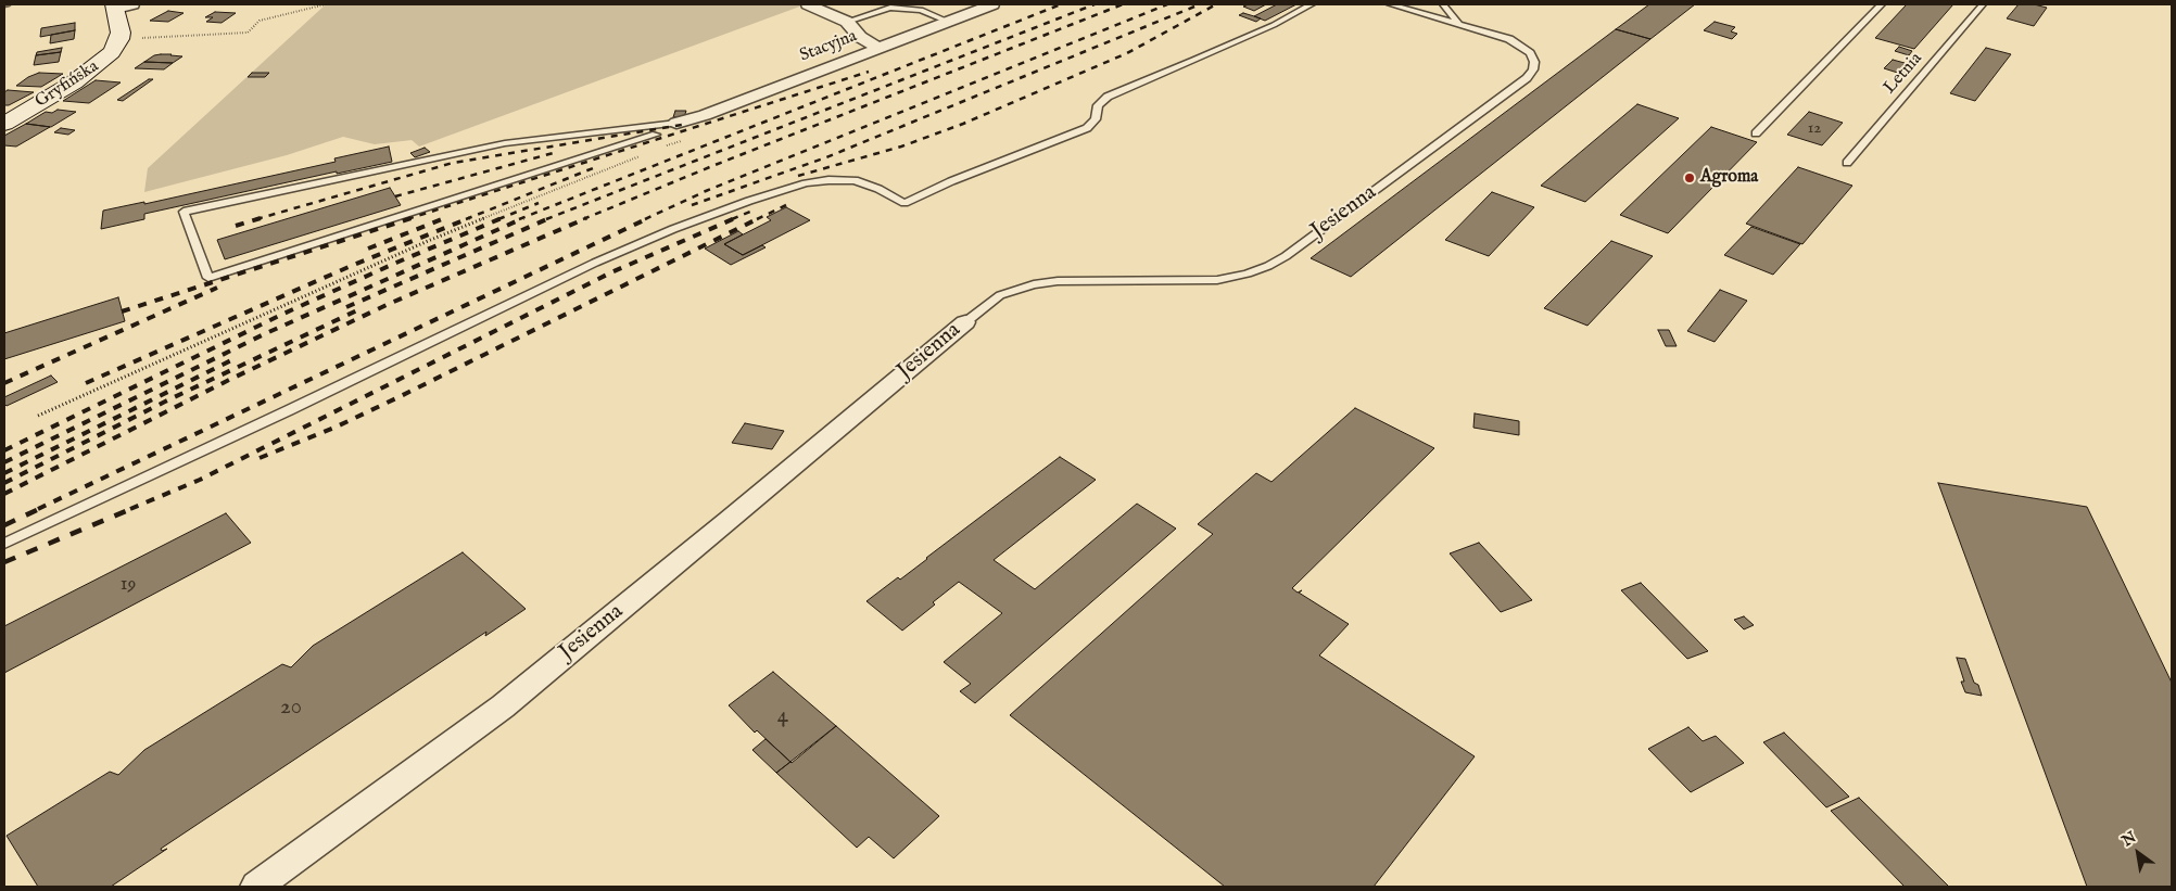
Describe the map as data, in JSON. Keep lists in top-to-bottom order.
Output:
{
  "streets": {
    "street": ["Stacyjna", "Gryfińska", "Jesienna"],
    "lane": ["Letnia"]
  },
  "places": ["Agroma"],
  "house_numbers": [
    "12",
    "19",
    "20",
    "4"
  ],
  "north": "top left"
}
